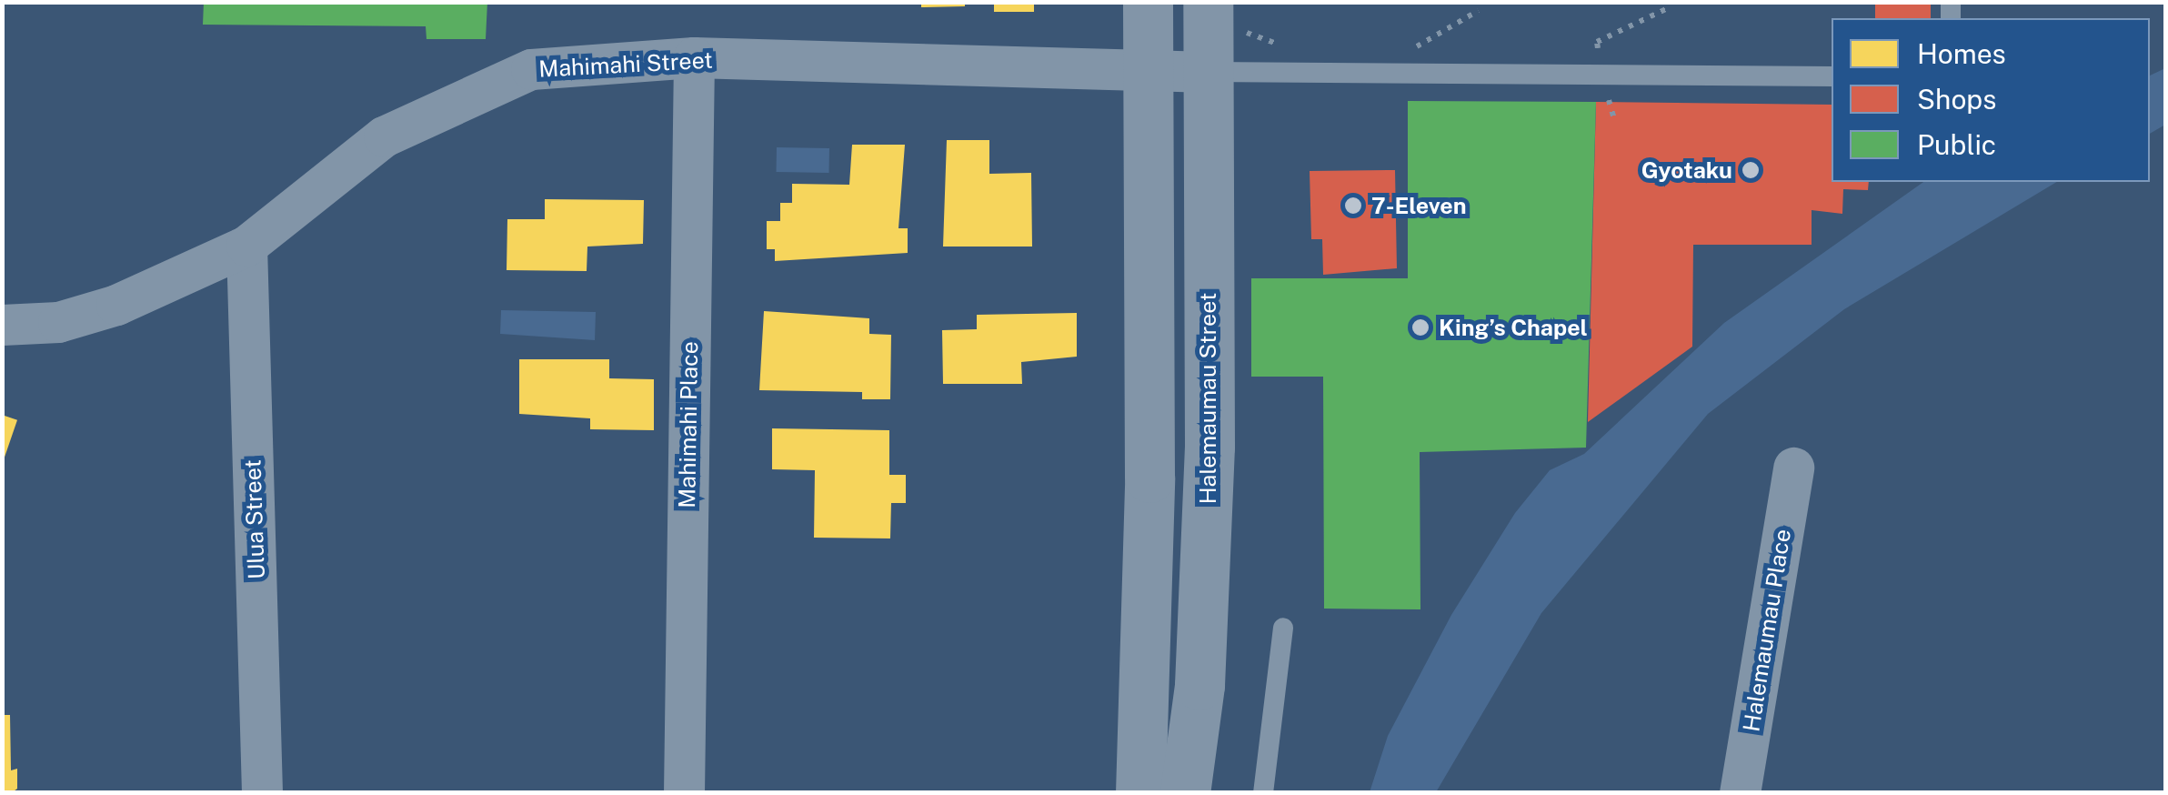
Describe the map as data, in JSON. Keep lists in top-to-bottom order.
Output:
{
  "streets": {
    "street": [
      "Mahimahi Street",
      "Halemaumau Street",
      "Mahimahi Place",
      "Ulua Street",
      "Halemaumau Place"
    ]
  },
  "crossings": [
    ["Mahimahi Street", "Halemaumau Street"],
    ["Mahimahi Street", "Mahimahi Place"],
    ["Mahimahi Street", "Ulua Street"]
  ],
  "places": ["Gyotaku", "7-Eleven", "King’s Chapel"],
  "legend": ["Homes", "Shops", "Public"]
}
